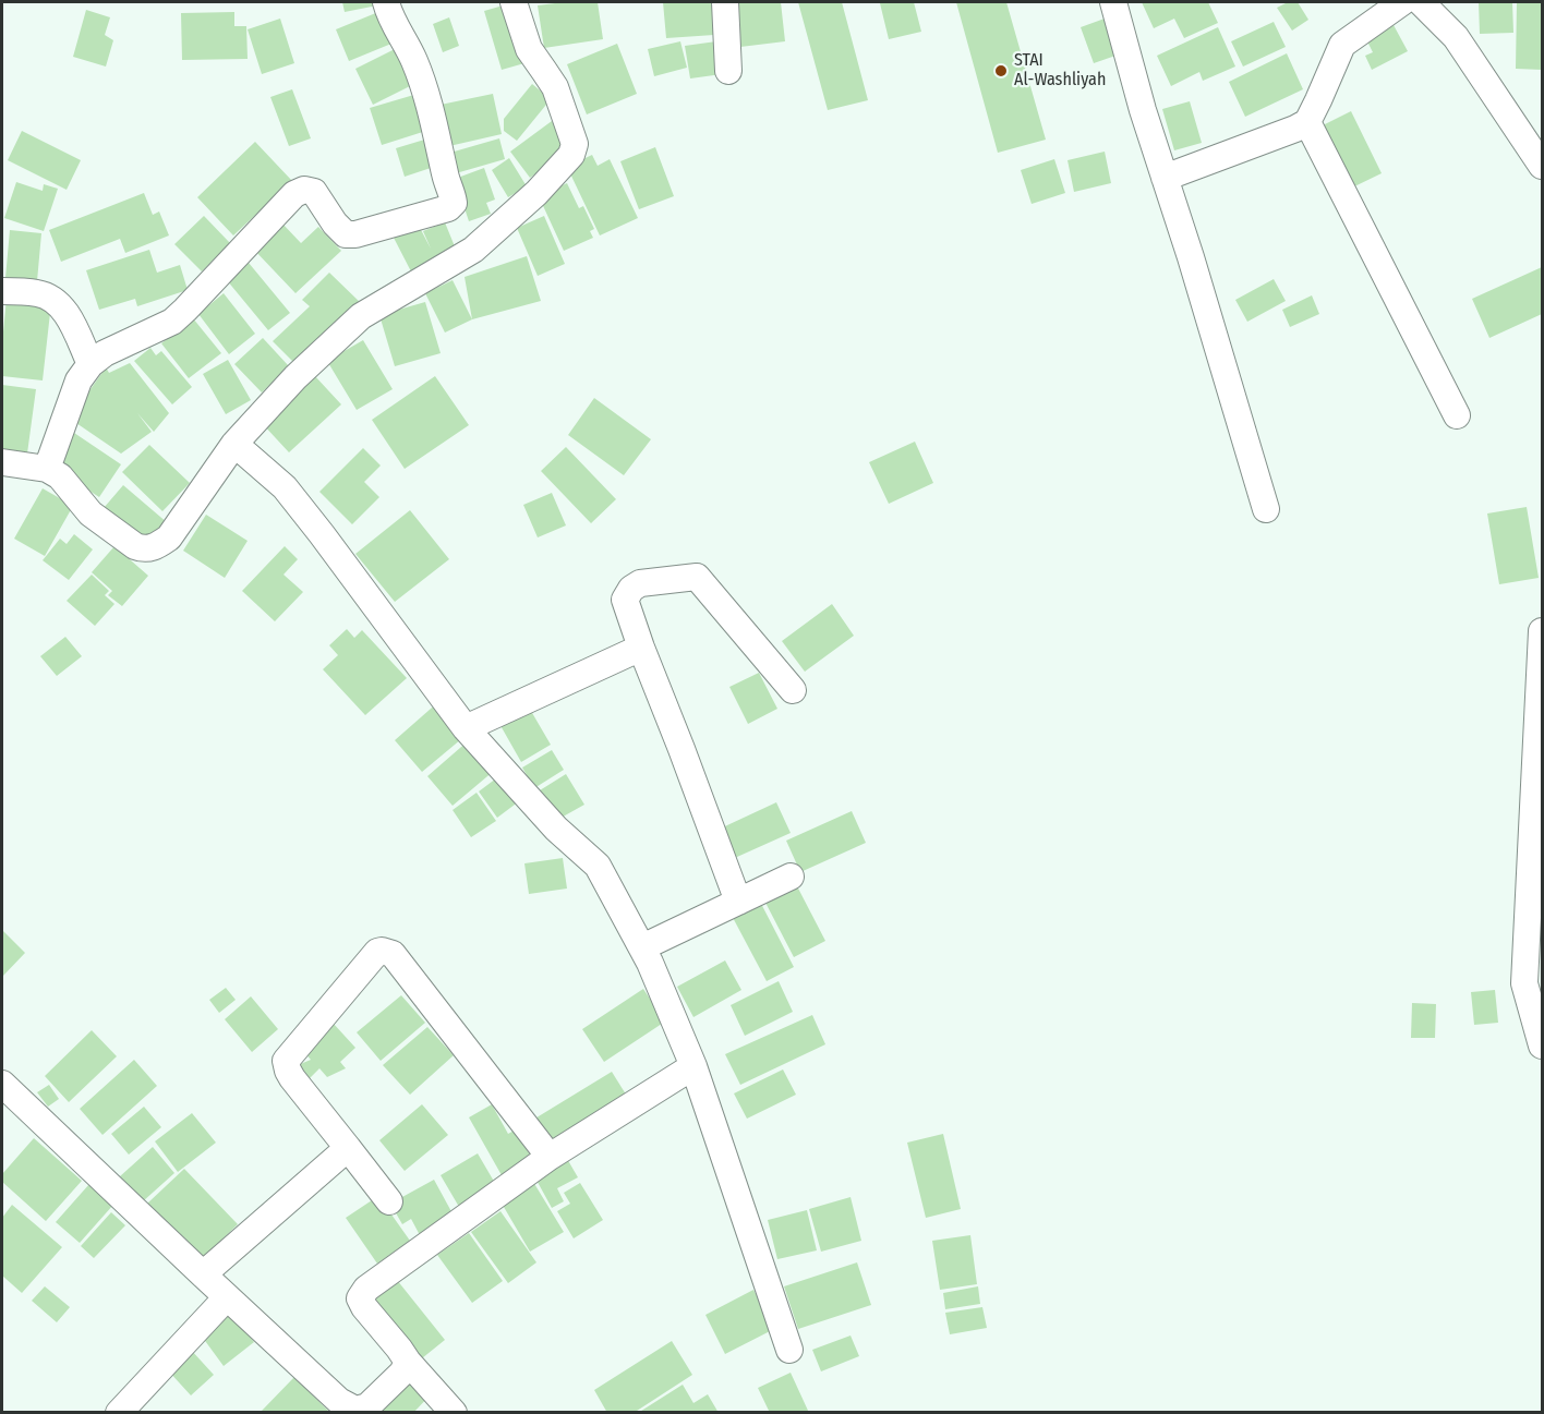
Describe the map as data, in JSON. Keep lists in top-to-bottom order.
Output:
{
  "places": ["STAI Al-Washliyah"]
}
